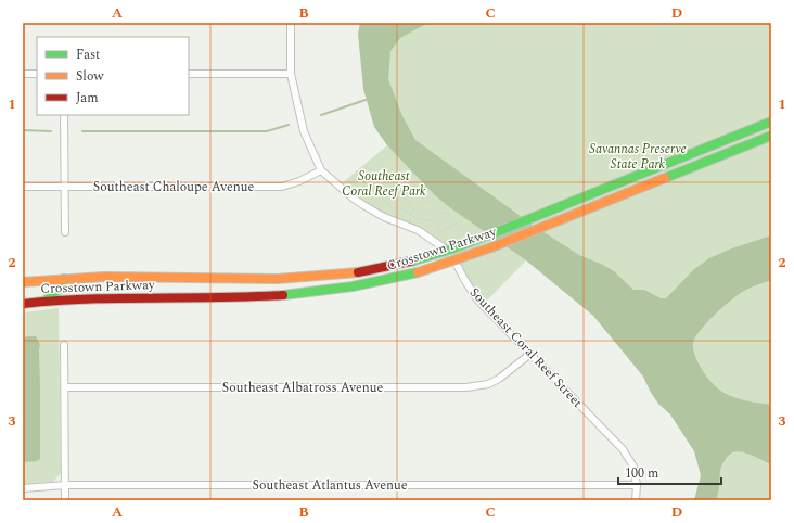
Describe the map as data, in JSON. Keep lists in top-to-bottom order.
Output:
{
  "streets": {
    "main road": ["Crosstown Parkway"],
    "street": [
      "Southeast Chaloupe Avenue",
      "Southeast Coral Reef Street",
      "Southeast Albatross Avenue",
      "Southeast Atlantus Avenue"
    ]
  },
  "crossings": [
    ["Southeast Chaloupe Avenue", "Southeast Coral Reef Street"],
    ["Southeast Coral Reef Street", "Southeast Albatross Avenue"],
    ["Southeast Coral Reef Street", "Southeast Atlantus Avenue"]
  ],
  "parks": ["Savannas Preserve State Park", "Southeast Coral Reef Park"],
  "legend": ["Fast", "Slow", "Jam"],
  "scale_bar": "100 m",
  "grid": {
    "columns": [
      "A",
      "B",
      "C",
      "D"
    ],
    "rows": ["1", "2", "3"]
  }
}
